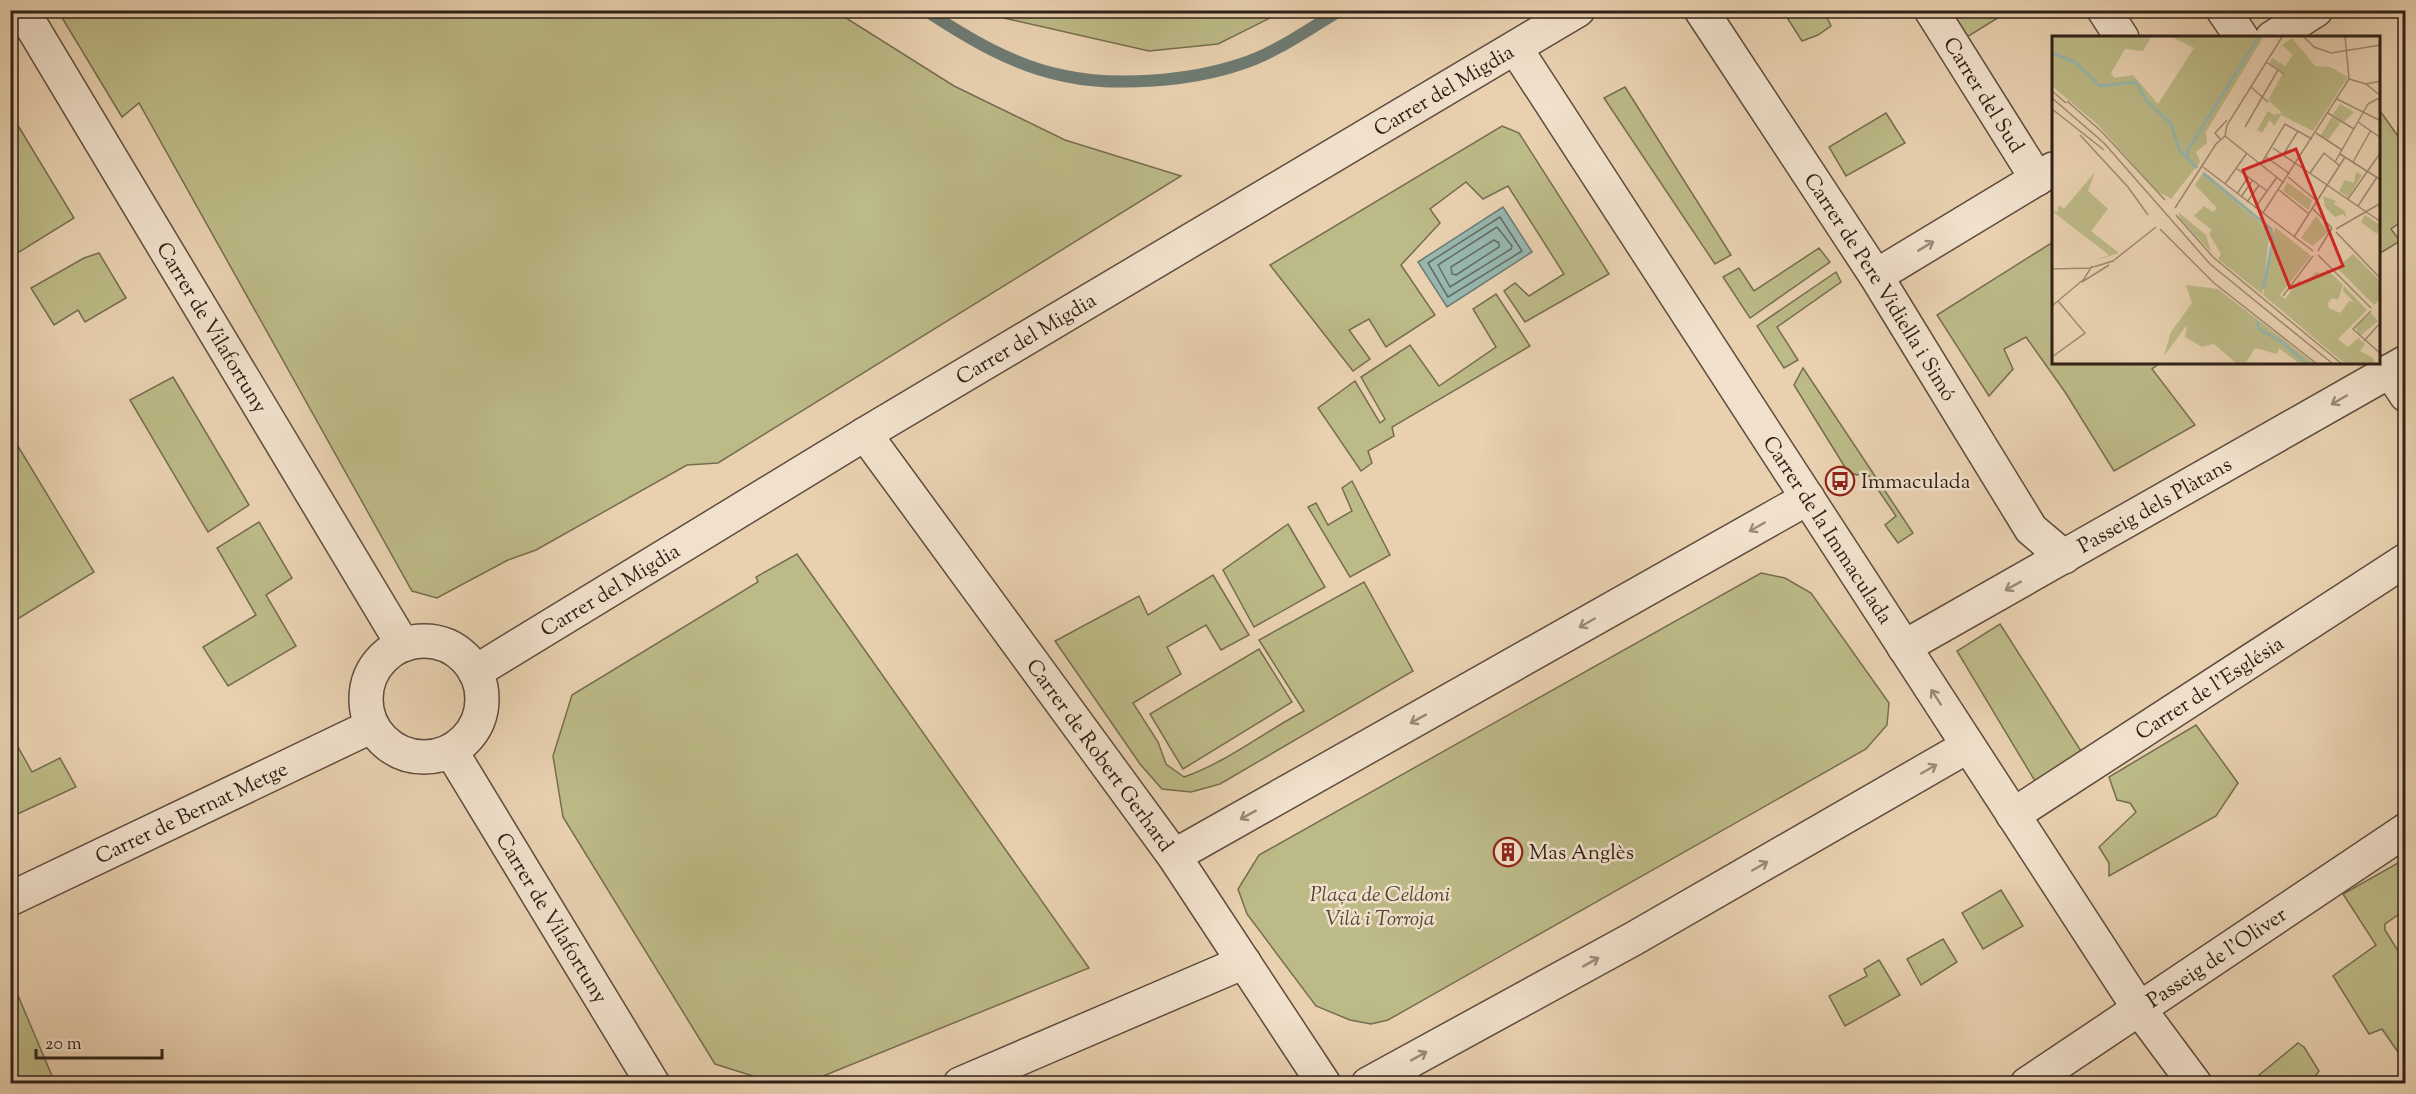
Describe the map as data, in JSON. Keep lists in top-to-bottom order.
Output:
{
  "streets": {
    "street": [
      "Carrer del Migdia",
      "Carrer del Sud",
      "Carrer de Pere Vidiella i Simó",
      "Carrer de Vilafortuny",
      "Passeig dels Plàtans",
      "Carrer de la Immaculada",
      "Carrer de l'Església",
      "Carrer de Robert Gerhard",
      "Carrer de Bernat Metge",
      "Passeig de l'Oliver"
    ]
  },
  "crossings": [
    ["Carrer del Migdia", "Carrer de Vilafortuny"],
    ["Carrer del Migdia", "Carrer de la Immaculada"],
    ["Carrer del Migdia", "Carrer de Robert Gerhard"],
    ["Carrer del Migdia", "Carrer de Bernat Metge"],
    ["Carrer de Pere Vidiella i Simó", "Passeig dels Plàtans"],
    ["Carrer de Vilafortuny", "Carrer de Bernat Metge"],
    ["Passeig dels Plàtans", "Carrer de la Immaculada"],
    ["Carrer de la Immaculada", "Carrer de l'Església"],
    ["Carrer de la Immaculada", "Passeig de l'Oliver"]
  ],
  "one_way": ["Passeig dels Plàtans"],
  "parks": ["Plaça de Celdoni Vilà i Torroja"],
  "places": {
    "bus stop": ["Immaculada"],
    "building": ["Mas Anglès"]
  },
  "scale_bar": "20 m"
}
